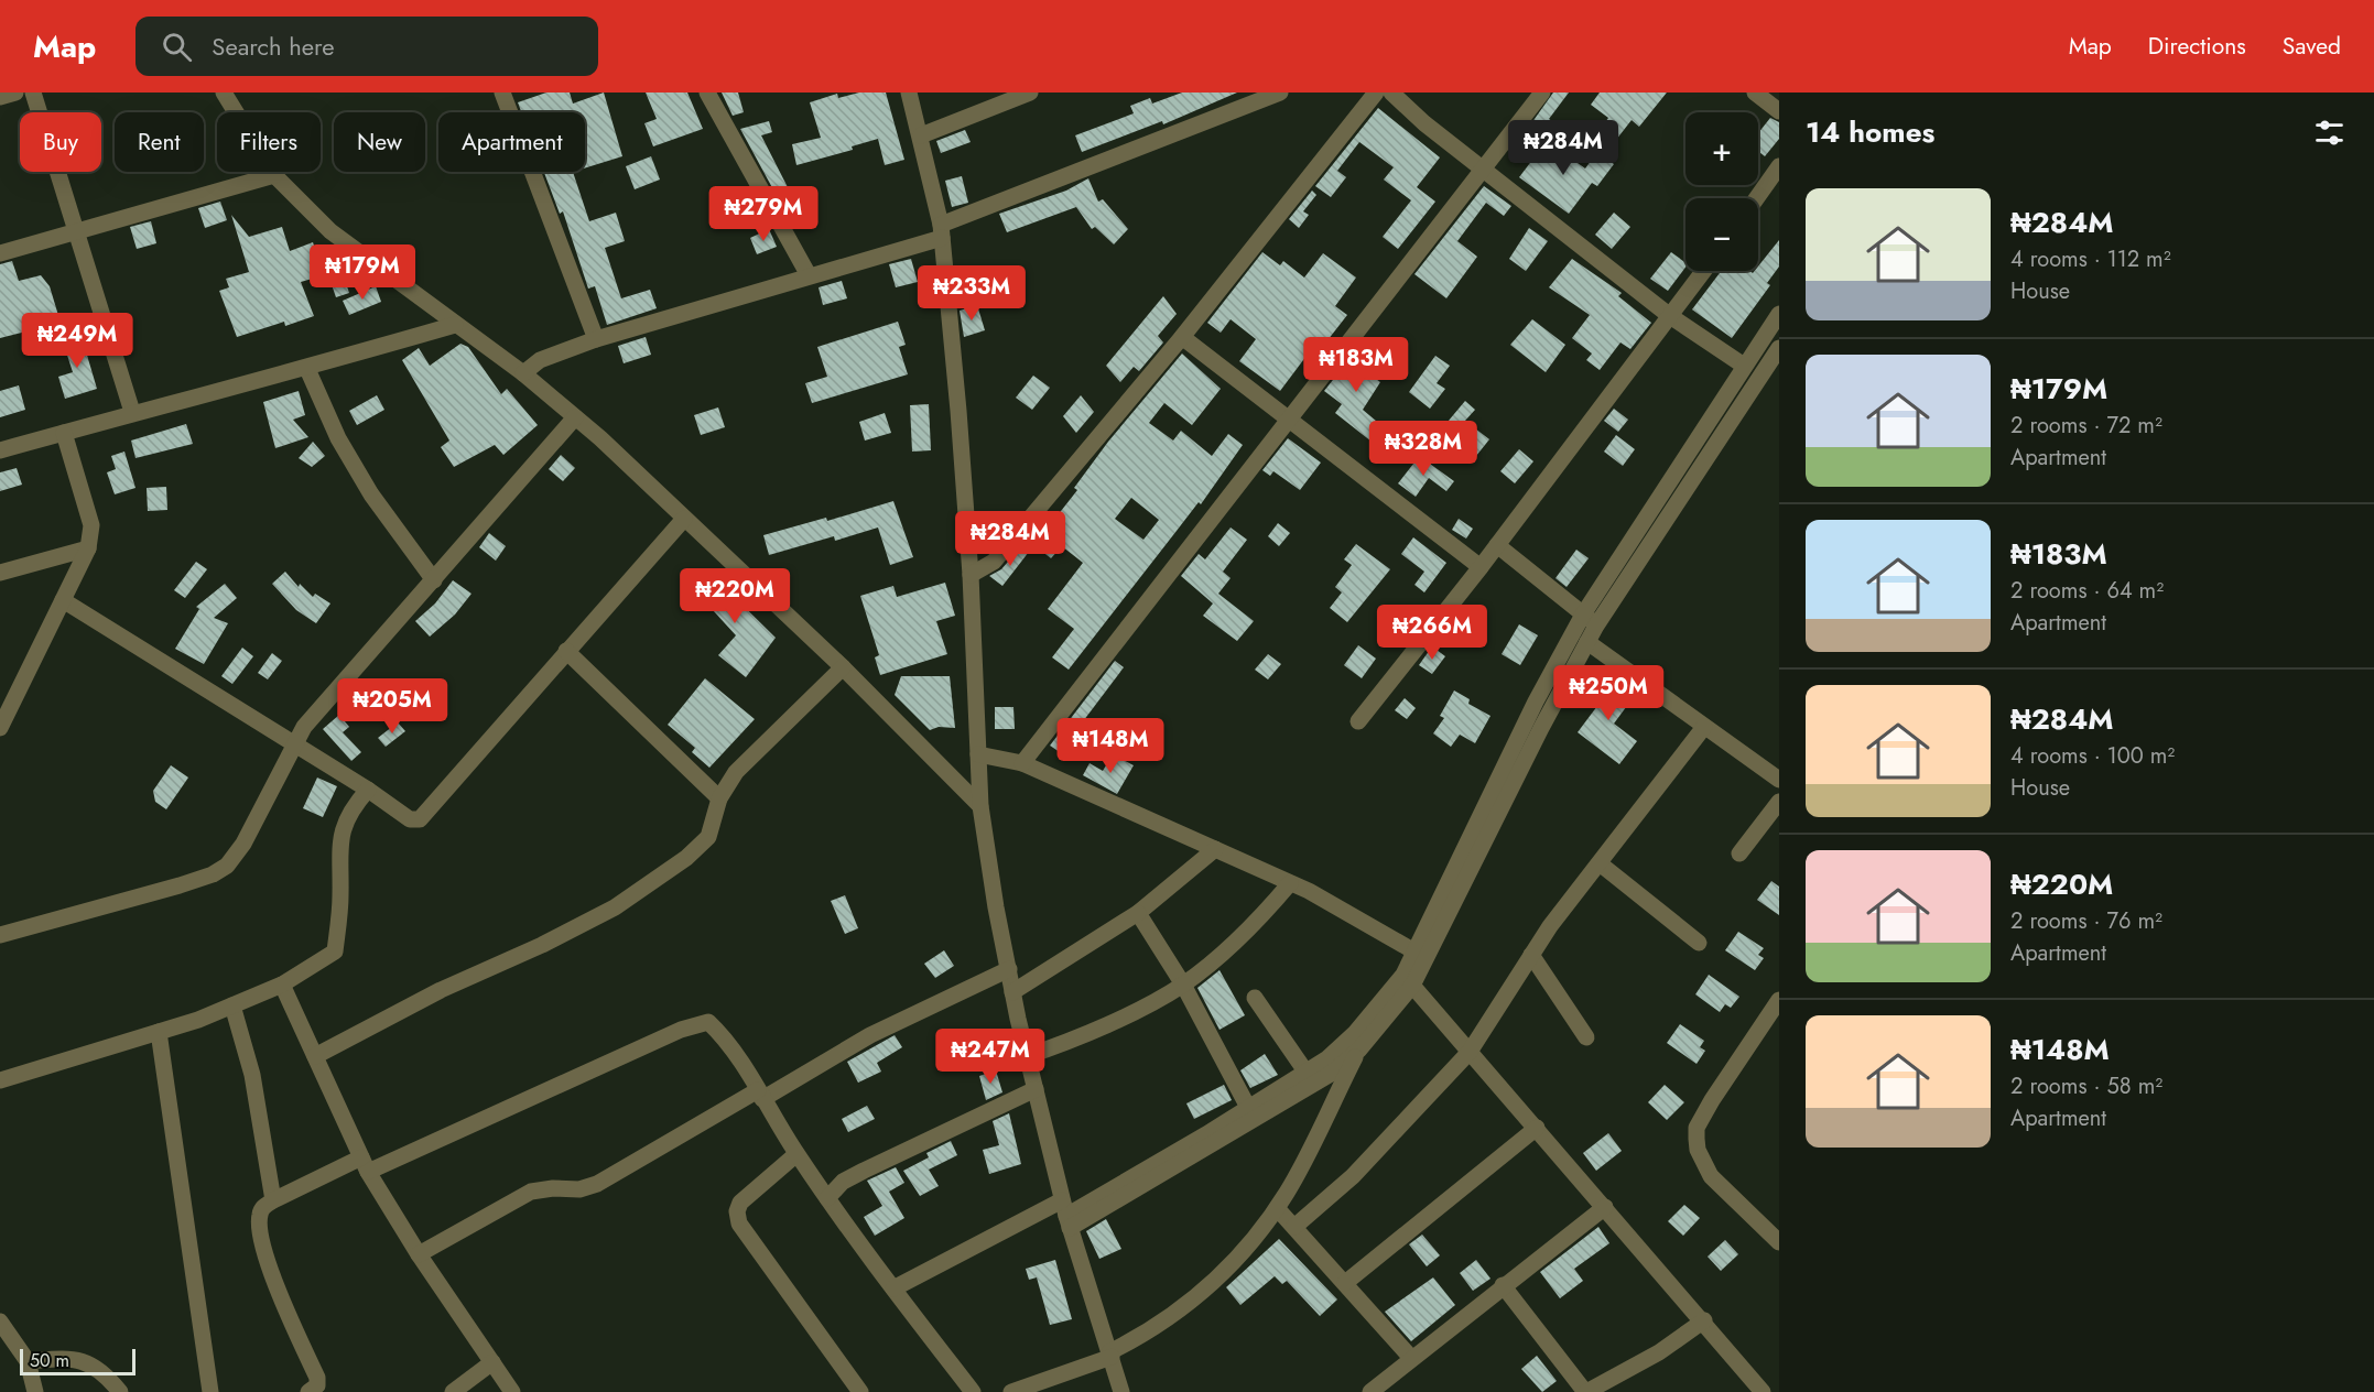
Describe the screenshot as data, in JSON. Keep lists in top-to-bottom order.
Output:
{
  "scale_bar": "50 m",
  "page": {
    "header": "Map",
    "search": "Search here",
    "nav": ["Map", "Directions", "Saved"],
    "heading": "14 homes",
    "map_buttons": ["+", "−"],
    "chip": [
      "Buy",
      "Rent",
      "Filters",
      "New",
      "Apartment"
    ],
    "price": [
      "₦284M",
      "₦279M",
      "₦179M",
      "₦233M",
      "₦249M",
      "₦183M",
      "₦328M",
      "₦284M",
      "₦220M",
      "₦266M",
      "₦250M",
      "₦205M",
      "₦148M",
      "₦247M"
    ],
    "list": [
      {
        "name": "₦284M",
        "note": "4 rooms · 112 m² · House"
      },
      {
        "name": "₦179M",
        "note": "2 rooms · 72 m² · Apartment"
      },
      {
        "name": "₦183M",
        "note": "2 rooms · 64 m² · Apartment"
      },
      {
        "name": "₦284M",
        "note": "4 rooms · 100 m² · House"
      },
      {
        "name": "₦220M",
        "note": "2 rooms · 76 m² · Apartment"
      },
      {
        "name": "₦148M",
        "note": "2 rooms · 58 m² · Apartment"
      }
    ],
    "scale": "50 m"
  }
}
